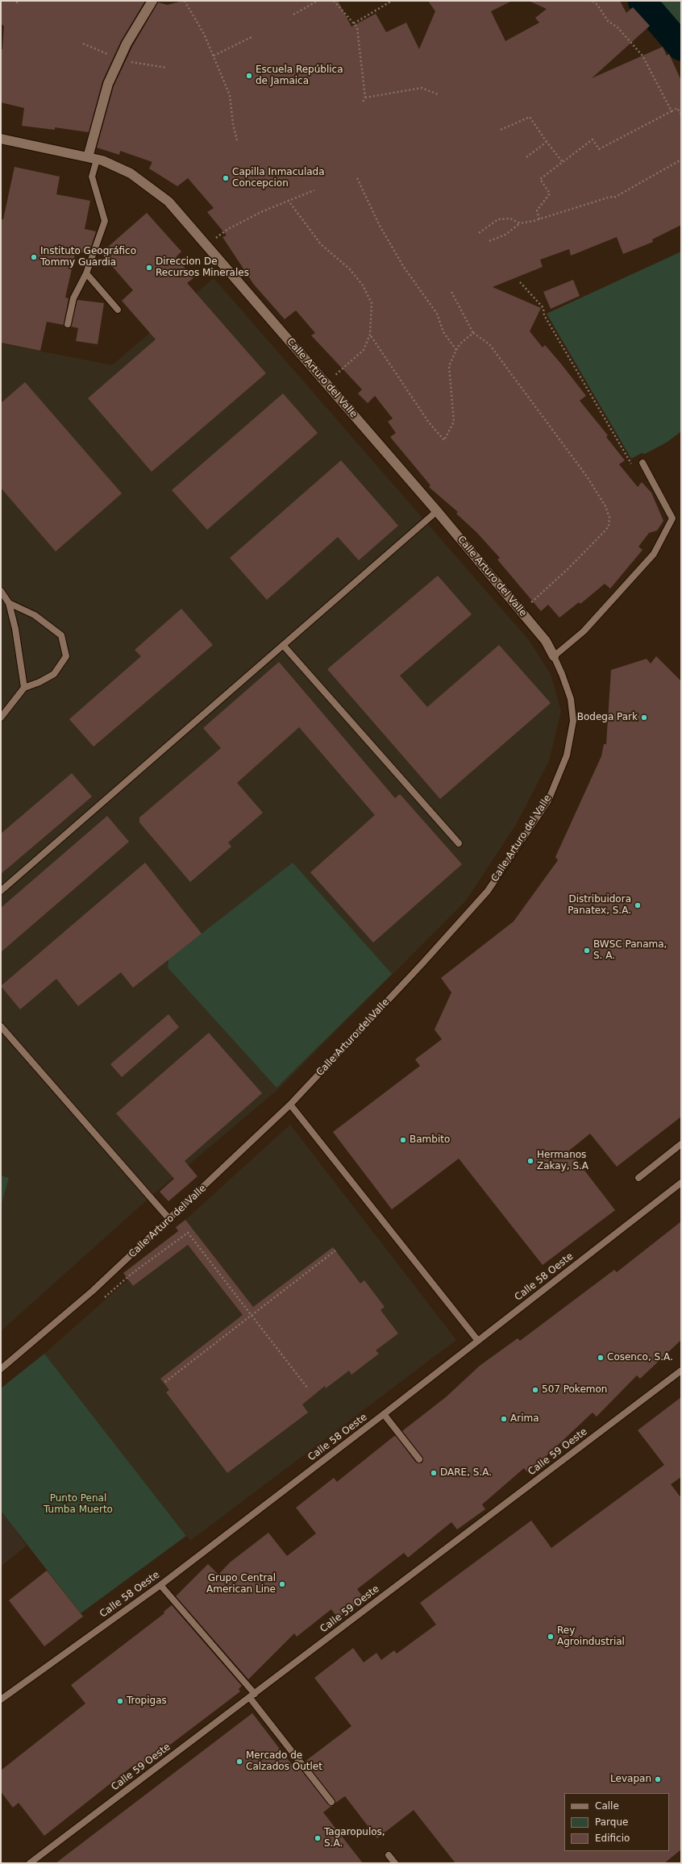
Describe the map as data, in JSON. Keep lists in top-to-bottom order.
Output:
{
  "streets": {
    "street": ["Calle Arturo del Valle"],
    "lane": ["Calle 58 Oeste", "Calle 59 Oeste"]
  },
  "parks": ["Punto Penal Tumba Muerto"],
  "places": [
    "Escuela República de Jamaica",
    "Capilla Inmaculada Concepcion",
    "Instituto Geográfico Tommy Guardia",
    "Direccion De Recursos Minerales",
    "Bodega Park",
    "Distribuidora Panatex, S.A.",
    "BWSC Panama, S. A.",
    "Bambito",
    "Hermanos Zakay, S.A",
    "Cosenco, S.A.",
    "507 Pokemon",
    "Arima",
    "DARE, S.A.",
    "Grupo Central American Line",
    "Rey Agroindustrial",
    "Tropigas",
    "Mercado de Calzados Outlet",
    "Levapan",
    "Tagaropulos, S.A."
  ],
  "legend": ["Calle", "Parque", "Edificio"]
}
